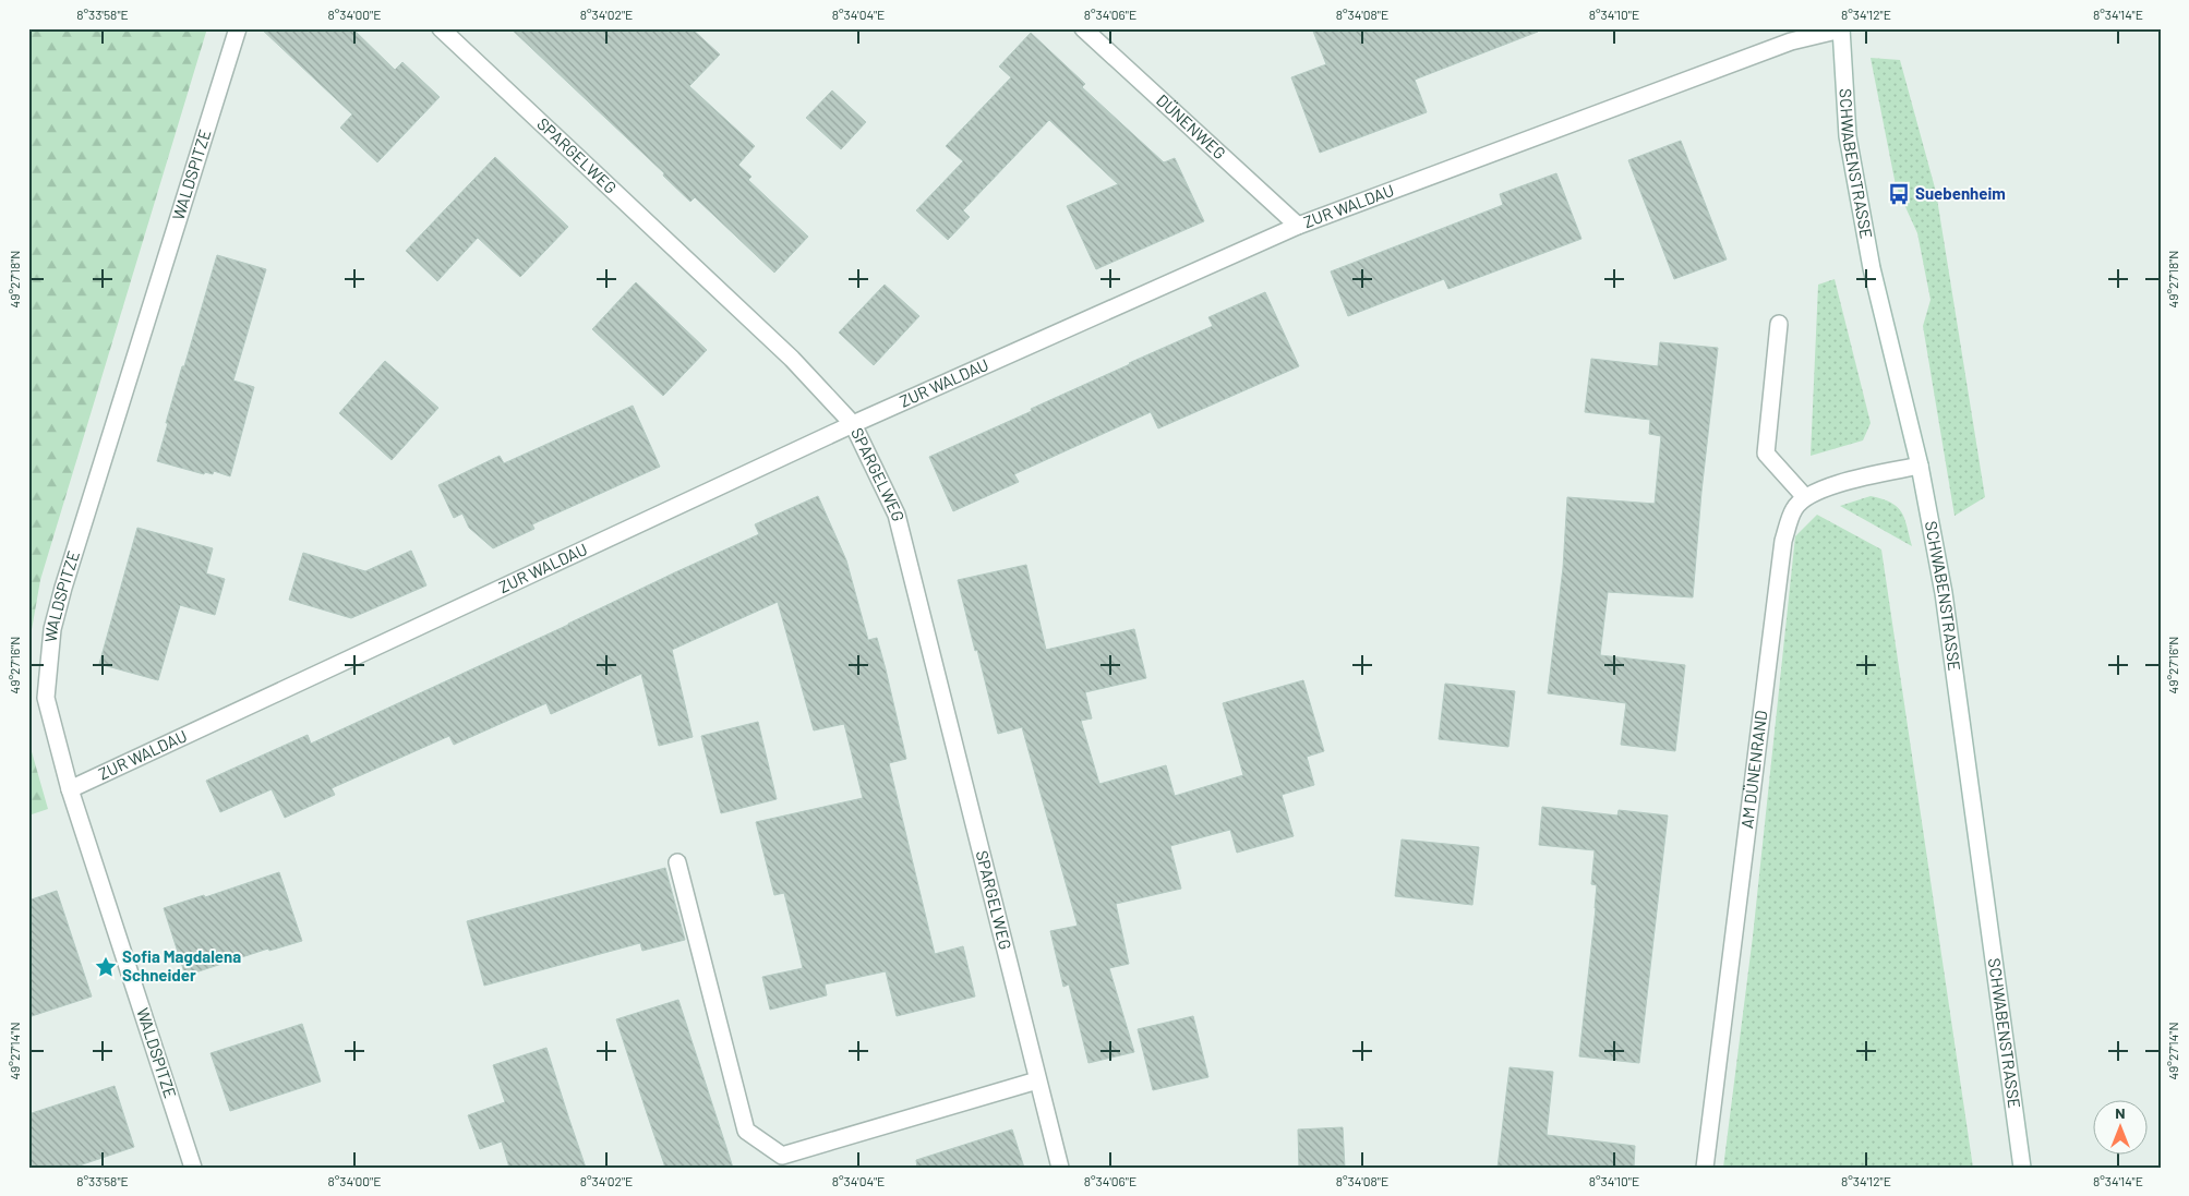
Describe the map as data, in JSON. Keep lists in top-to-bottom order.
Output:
{
  "streets": {
    "street": [
      "DÜNENWEG",
      "SPARGELWEG",
      "SCHWABENSTRASSE",
      "WALDSPITZE",
      "ZUR WALDAU",
      "AM DÜNENRAND"
    ]
  },
  "crossings": [
    ["DÜNENWEG", "ZUR WALDAU"],
    ["SPARGELWEG", "ZUR WALDAU"],
    ["SCHWABENSTRASSE", "ZUR WALDAU"],
    ["WALDSPITZE", "ZUR WALDAU"]
  ],
  "places": {
    "bus stop": ["Suebenheim"],
    "place": ["Sofia Magdalena Schneider"]
  },
  "north": "top",
  "coordinates": [
    "8°33'58\"E",
    "8°34'00\"E",
    "8°34'02\"E",
    "8°34'04\"E",
    "8°34'06\"E",
    "8°34'08\"E",
    "8°34'10\"E",
    "8°34'12\"E",
    "8°34'14\"E",
    "49°27'18\"N",
    "49°27'16\"N",
    "49°27'14\"N"
  ]
}
